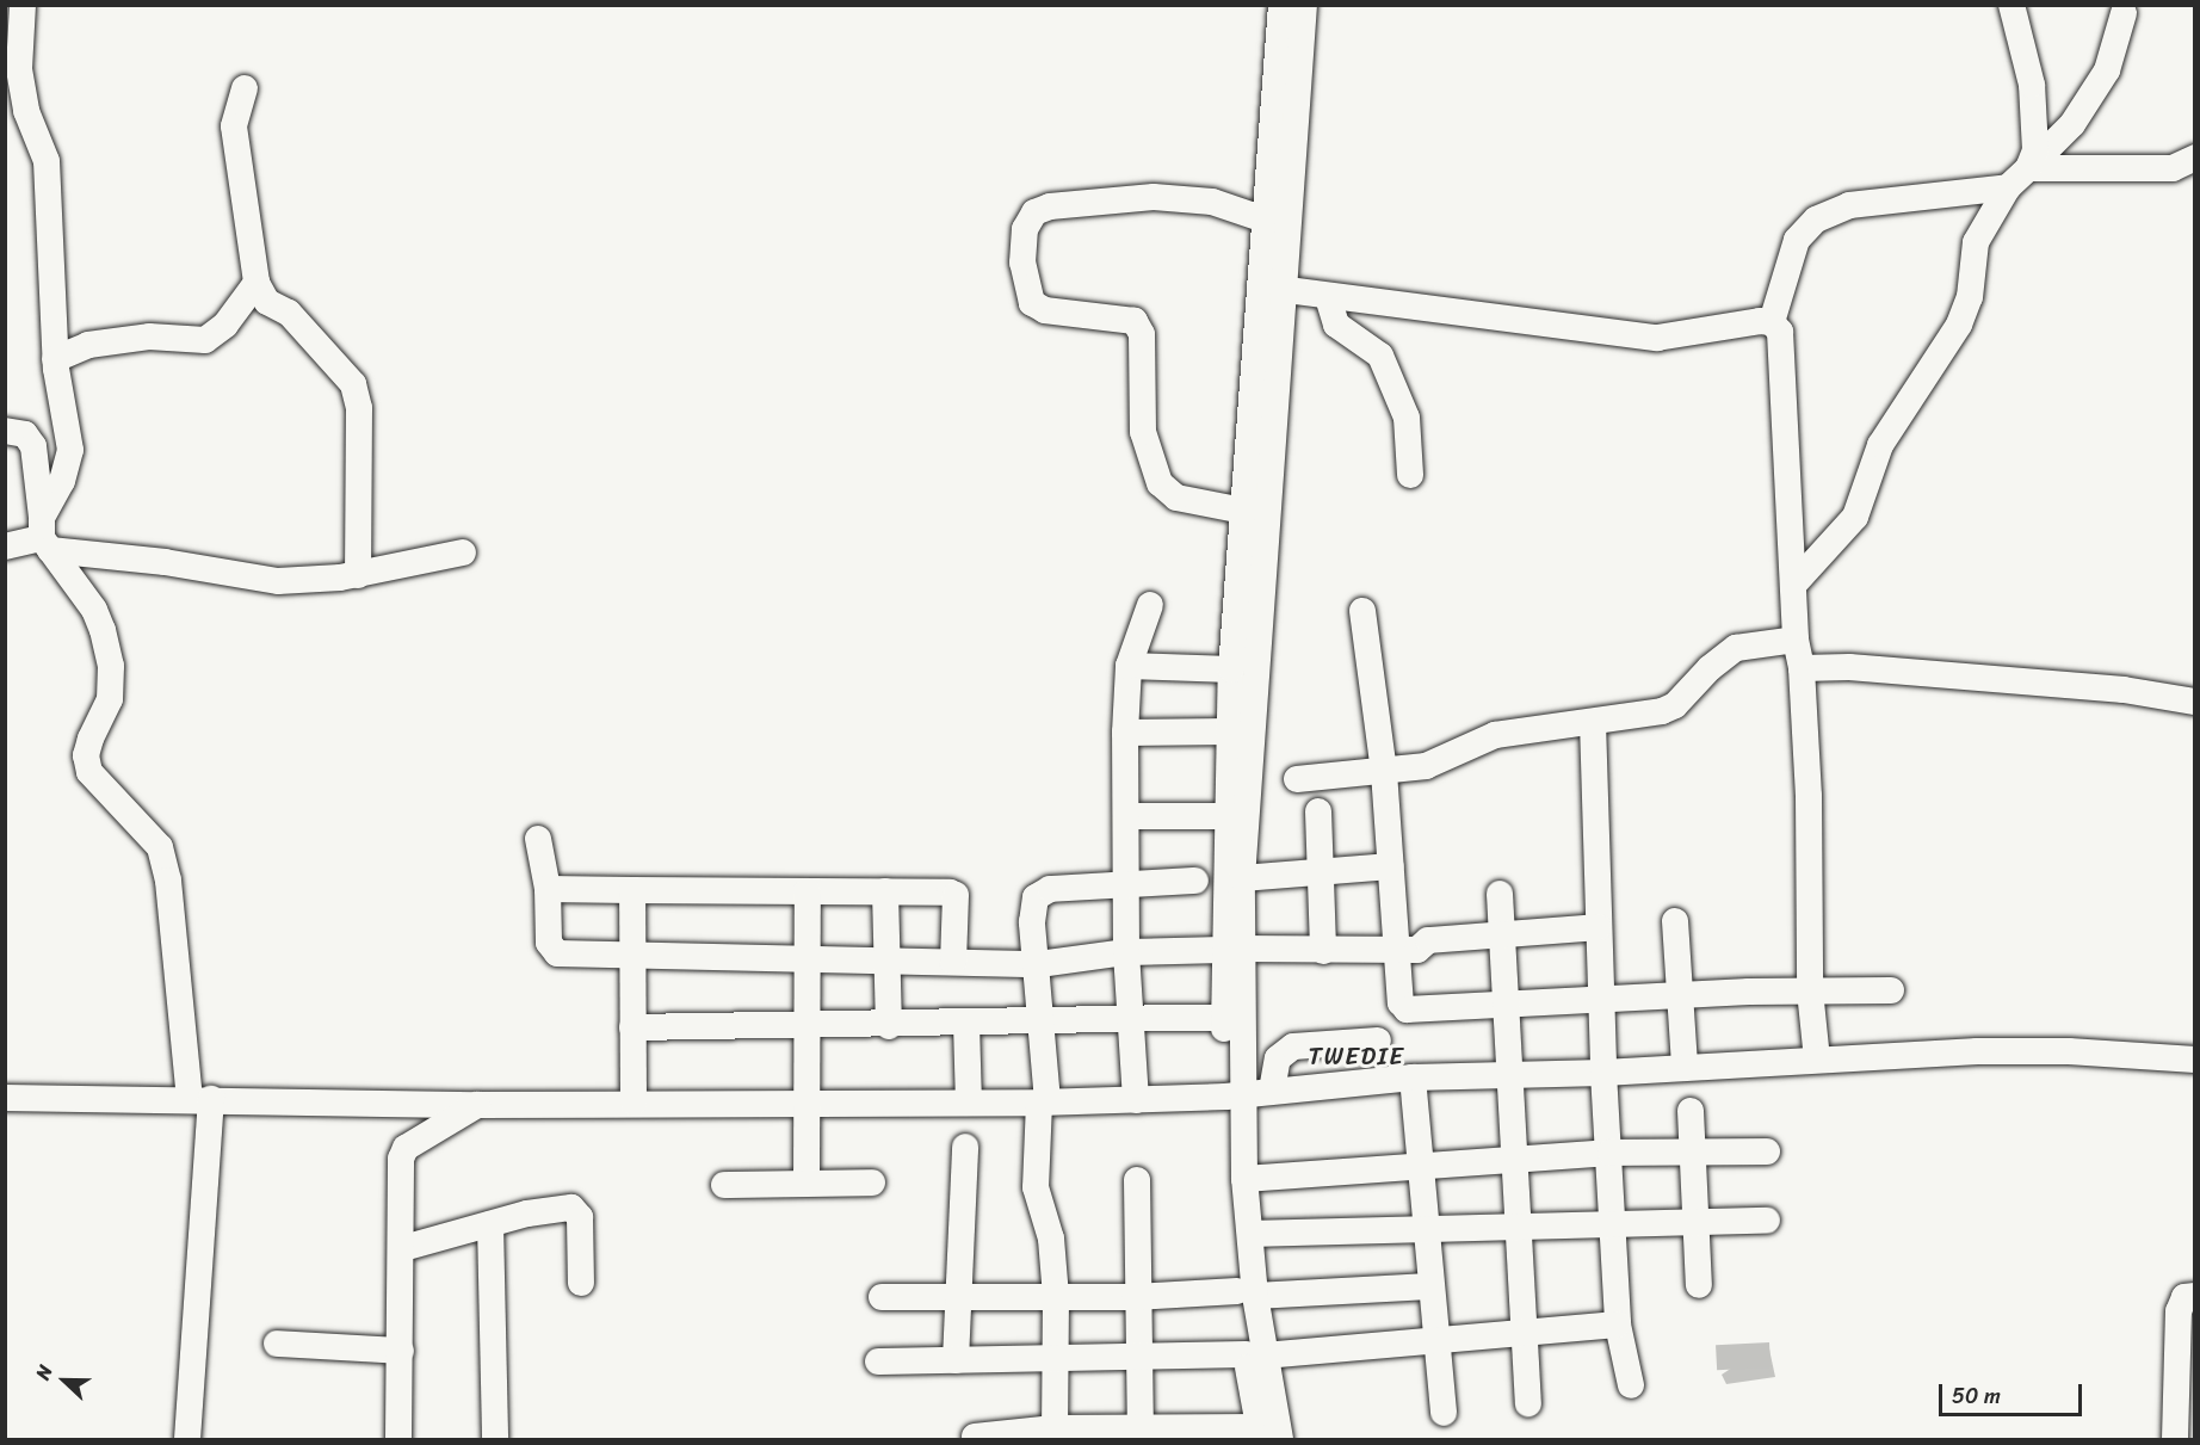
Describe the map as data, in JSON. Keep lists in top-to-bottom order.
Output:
{
  "districts": ["TWEDIE"],
  "scale_bar": "50 m",
  "north": "left"
}
